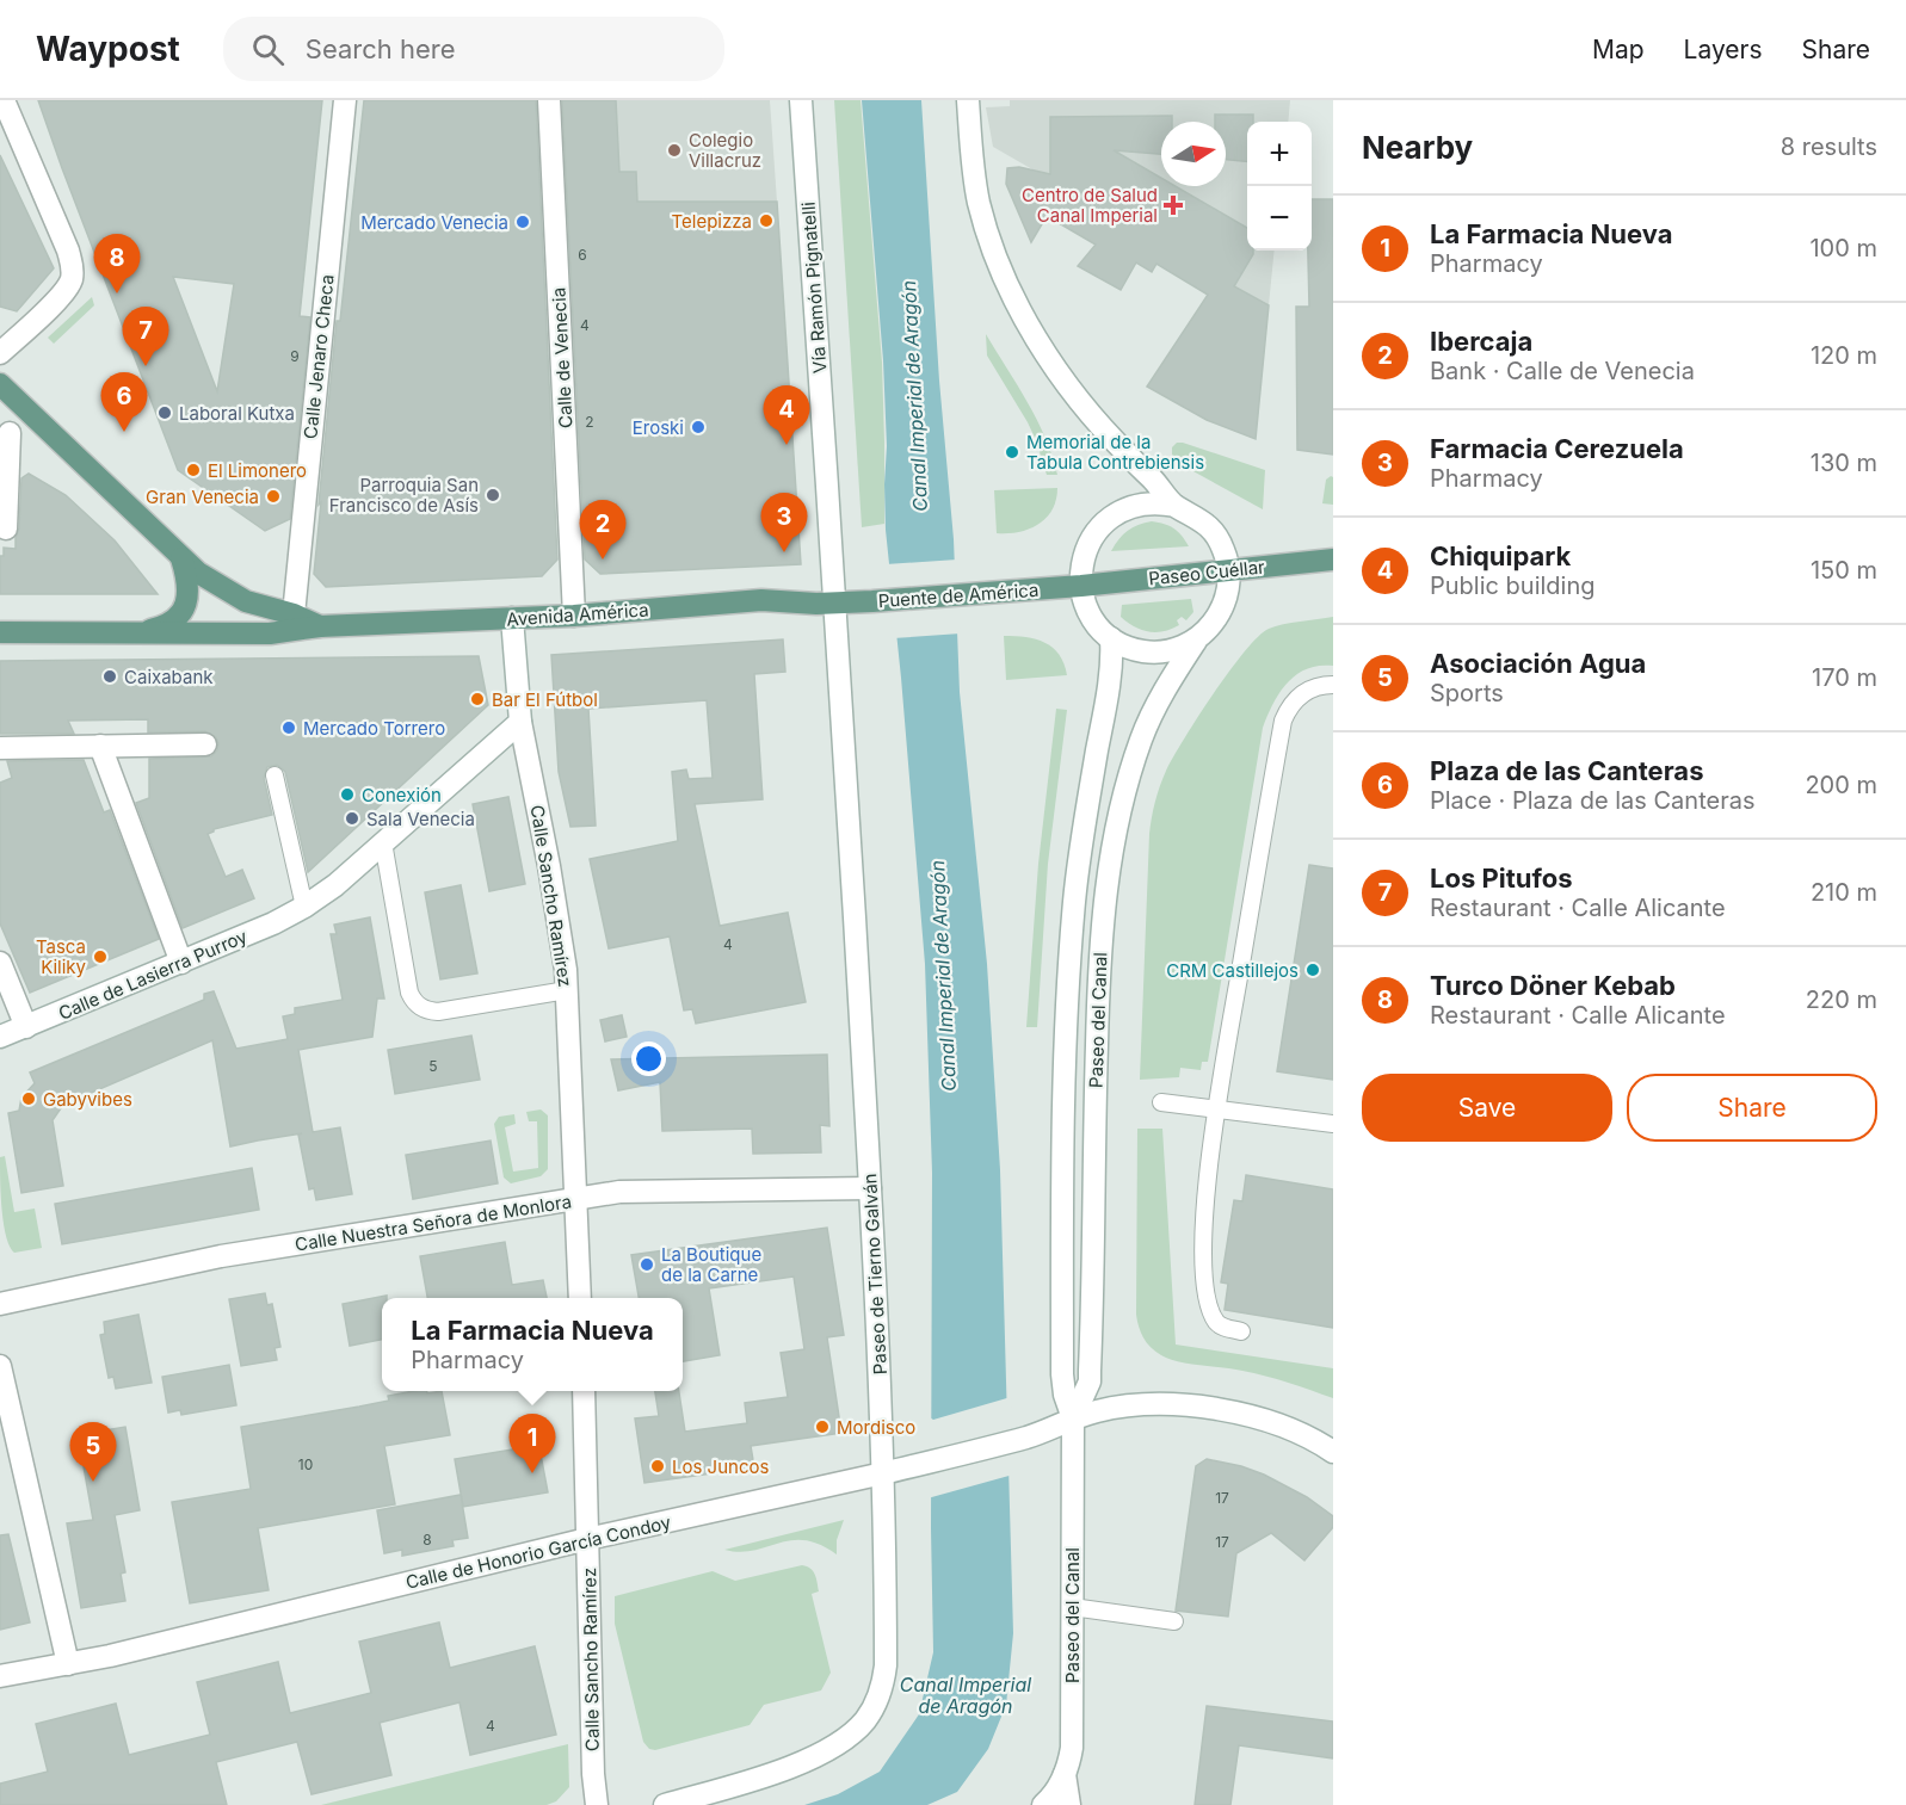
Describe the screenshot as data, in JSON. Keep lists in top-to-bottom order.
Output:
{
  "streets": {
    "main road": ["Paseo Cuéllar", "Puente de América", "Avenida América"],
    "street": [
      "Vía Ramón Pignatelli",
      "Calle Jenaro Checa",
      "Calle de Venecia",
      "Calle Sancho Ramírez",
      "Calle de Lasierra Purroy",
      "Paseo del Canal",
      "Calle Nuestra Señora de Monlora",
      "Paseo de Tierno Galván",
      "Calle de Honorio García Condoy"
    ]
  },
  "crossings": [
    ["Vía Ramón Pignatelli", "Puente de América"],
    ["Vía Ramón Pignatelli", "Avenida América"],
    ["Vía Ramón Pignatelli", "Paseo de Tierno Galván"],
    ["Calle Jenaro Checa", "Avenida América"],
    ["Calle de Venecia", "Avenida América"],
    ["Paseo Cuéllar", "Puente de América"],
    ["Paseo Cuéllar", "Paseo del Canal"],
    ["Puente de América", "Avenida América"],
    ["Puente de América", "Paseo del Canal"],
    ["Puente de América", "Paseo de Tierno Galván"],
    ["Avenida América", "Calle Sancho Ramírez"],
    ["Avenida América", "Paseo de Tierno Galván"],
    ["Calle Sancho Ramírez", "Calle de Lasierra Purroy"],
    ["Calle Sancho Ramírez", "Calle Nuestra Señora de Monlora"],
    ["Calle Sancho Ramírez", "Calle de Honorio García Condoy"],
    ["Paseo del Canal", "Calle de Honorio García Condoy"],
    ["Calle Nuestra Señora de Monlora", "Paseo de Tierno Galván"],
    ["Paseo de Tierno Galván", "Calle de Honorio García Condoy"]
  ],
  "water": ["Canal Imperial de Aragón"],
  "places": {
    "other": [
      "Colegio Villacruz",
      "Telepizza",
      "Mercado Venecia",
      "Laboral Kutxa",
      "Eroski",
      "Memorial de la Tabula Contrebiensis",
      "El Limonero",
      "Parroquia San Francisco de Asís",
      "Gran Venecia",
      "Caixabank",
      "Bar El Fútbol",
      "Mercado Torrero",
      "Conexión",
      "Sala Venecia",
      "Tasca Kiliky",
      "CRM Castillejos",
      "Gabyvibes",
      "La Boutique de la Carne",
      "Mordisco",
      "Los Juncos"
    ],
    "health": ["Centro de Salud Canal Imperial"]
  },
  "house_numbers": [
    "6",
    "4",
    "9",
    "2",
    "4",
    "5",
    "10",
    "17",
    "8",
    "17",
    "4"
  ],
  "north": "right",
  "page": {
    "header": "Waypost",
    "search": "Search here",
    "nav": ["Map", "Layers", "Share"],
    "heading": ["Nearby", "8 results"],
    "map_buttons": ["+", "−"],
    "list": [
      {
        "mark": "1",
        "name": "La Farmacia Nueva",
        "note": "Pharmacy",
        "value": "100 m"
      },
      {
        "mark": "2",
        "name": "Ibercaja",
        "note": "Bank · Calle de Venecia",
        "value": "120 m"
      },
      {
        "mark": "3",
        "name": "Farmacia Cerezuela",
        "note": "Pharmacy",
        "value": "130 m"
      },
      {
        "mark": "4",
        "name": "Chiquipark",
        "note": "Public building",
        "value": "150 m"
      },
      {
        "mark": "5",
        "name": "Asociación Agua",
        "note": "Sports",
        "value": "170 m"
      },
      {
        "mark": "6",
        "name": "Plaza de las Canteras",
        "note": "Place · Plaza de las Canteras",
        "value": "200 m"
      },
      {
        "mark": "7",
        "name": "Los Pitufos",
        "note": "Restaurant · Calle Alicante",
        "value": "210 m"
      },
      {
        "mark": "8",
        "name": "Turco Döner Kebab",
        "note": "Restaurant · Calle Alicante",
        "value": "220 m"
      }
    ],
    "pins": [
      "8",
      "7",
      "6",
      "4",
      "3",
      "2",
      "1",
      "5"
    ],
    "buttons": ["Save", "Share"],
    "popup": ["La Farmacia Nueva", "Pharmacy"]
  }
}
